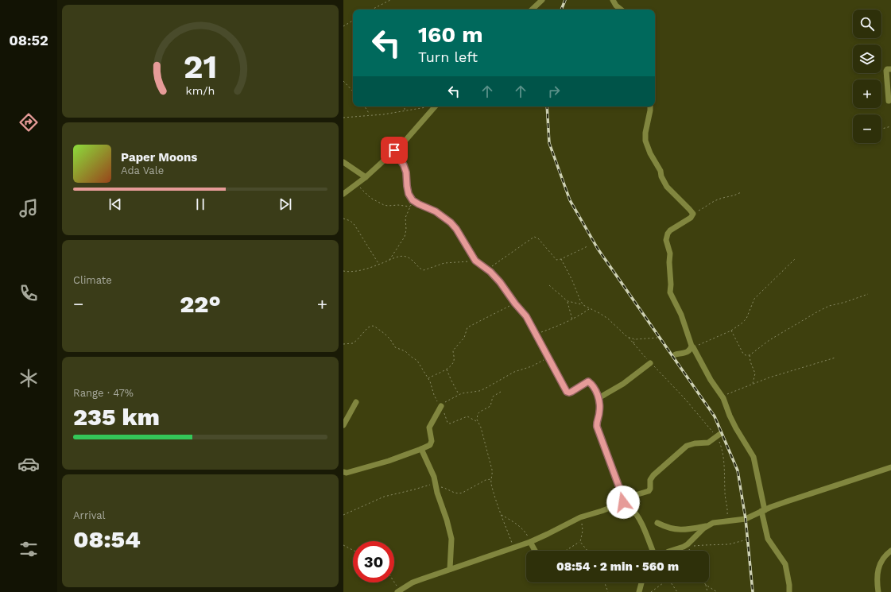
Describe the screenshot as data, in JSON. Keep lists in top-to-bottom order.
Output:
{
  "page": {
    "tabs": "08:52",
    "map_buttons": ["+", "−"],
    "turn": ["160 m", "Turn left"],
    "song": ["Paper Moons", "Ada Vale"],
    "tile": [
      "Climate",
      ["Range · 47%", "235 km"],
      ["Arrival", "08:54"]
    ],
    "heat": ["−", "22°", "+"],
    "limit": "30",
    "trip": "08:54 · 2 min · 560 m",
    "gauge": ["21", "km/h"]
  }
}
